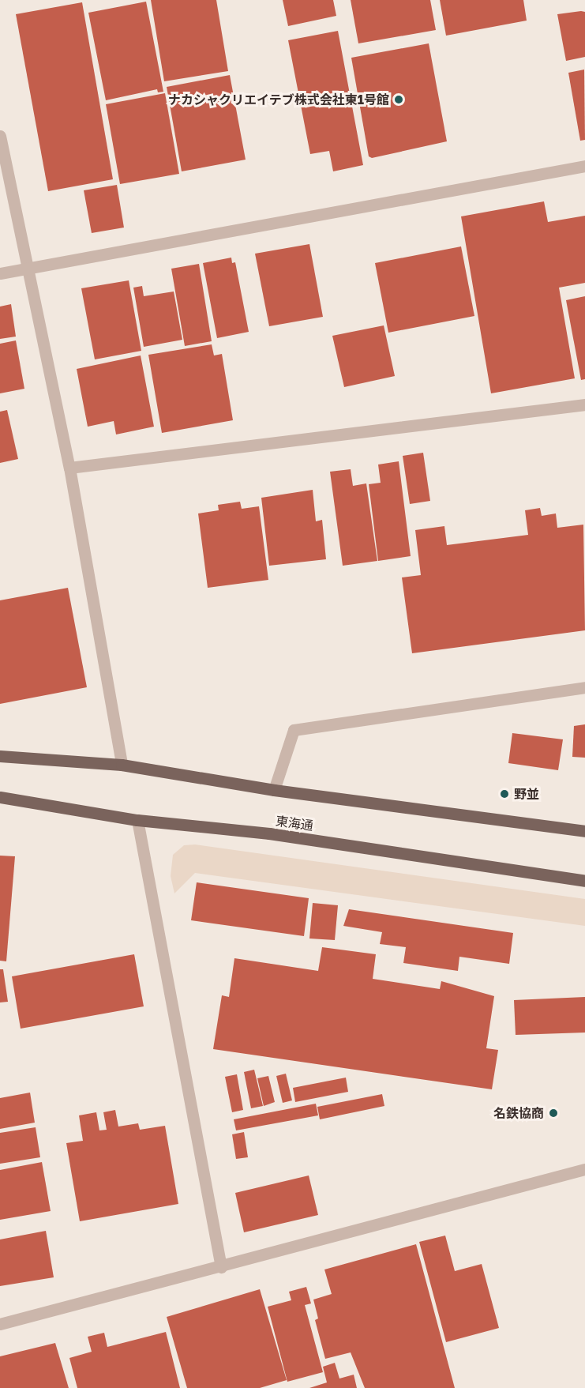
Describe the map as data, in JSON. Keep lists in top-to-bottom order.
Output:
{
  "streets": {
    "main road": ["東海通"]
  },
  "places": ["ナカシャクリエイテブ株式会社東1号館", "野並", "名鉄協商"]
}
